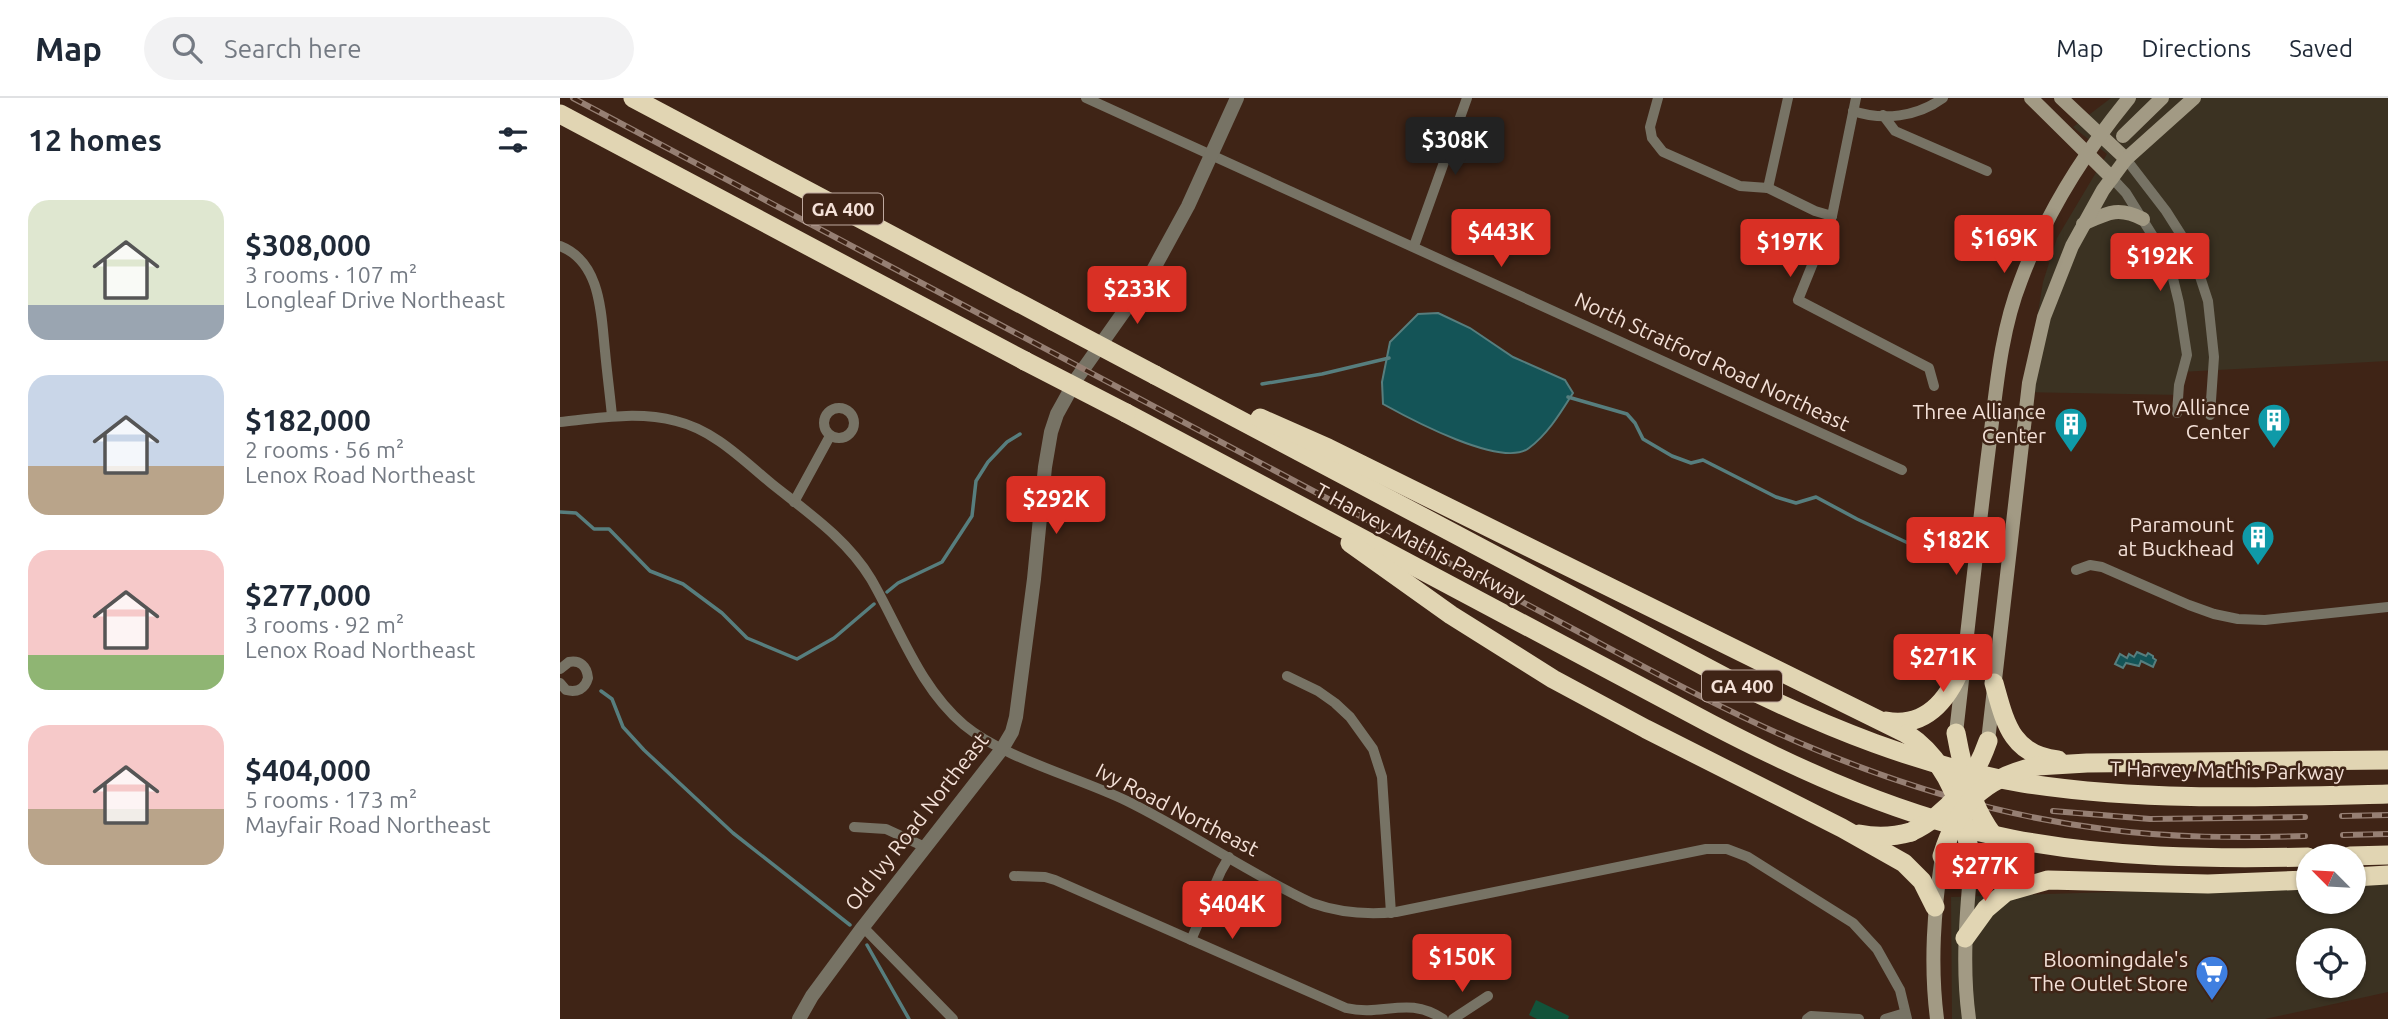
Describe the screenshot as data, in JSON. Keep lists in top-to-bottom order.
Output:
{
  "streets": {
    "highway": ["GA 400", "T Harvey Mathis Parkway"],
    "street": ["North Stratford Road Northeast", "Ivy Road Northeast", "Old Ivy Road Northeast"]
  },
  "crossings": [
    ["North Stratford Road Northeast", "Old Ivy Road Northeast"],
    ["Ivy Road Northeast", "Old Ivy Road Northeast"]
  ],
  "places": {
    "building": ["Two Alliance Center", "Three Alliance Center", "Paramount at Buckhead"],
    "supermarket": ["Bloomingdale's The Outlet Store"]
  },
  "north": "top left",
  "page": {
    "header": "Map",
    "search": "Search here",
    "nav": ["Map", "Directions", "Saved"],
    "heading": "12 homes",
    "price": [
      "$308K",
      "$443K",
      "$169K",
      "$197K",
      "$192K",
      "$233K",
      "$292K",
      "$182K",
      "$271K",
      "$277K",
      "$404K",
      "$150K"
    ],
    "list": [
      {
        "name": "$308,000",
        "note": "3 rooms · 107 m² · Longleaf Drive Northeast"
      },
      {
        "name": "$182,000",
        "note": "2 rooms · 56 m² · Lenox Road Northeast"
      },
      {
        "name": "$277,000",
        "note": "3 rooms · 92 m² · Lenox Road Northeast"
      },
      {
        "name": "$404,000",
        "note": "5 rooms · 173 m² · Mayfair Road Northeast"
      }
    ]
  }
}
